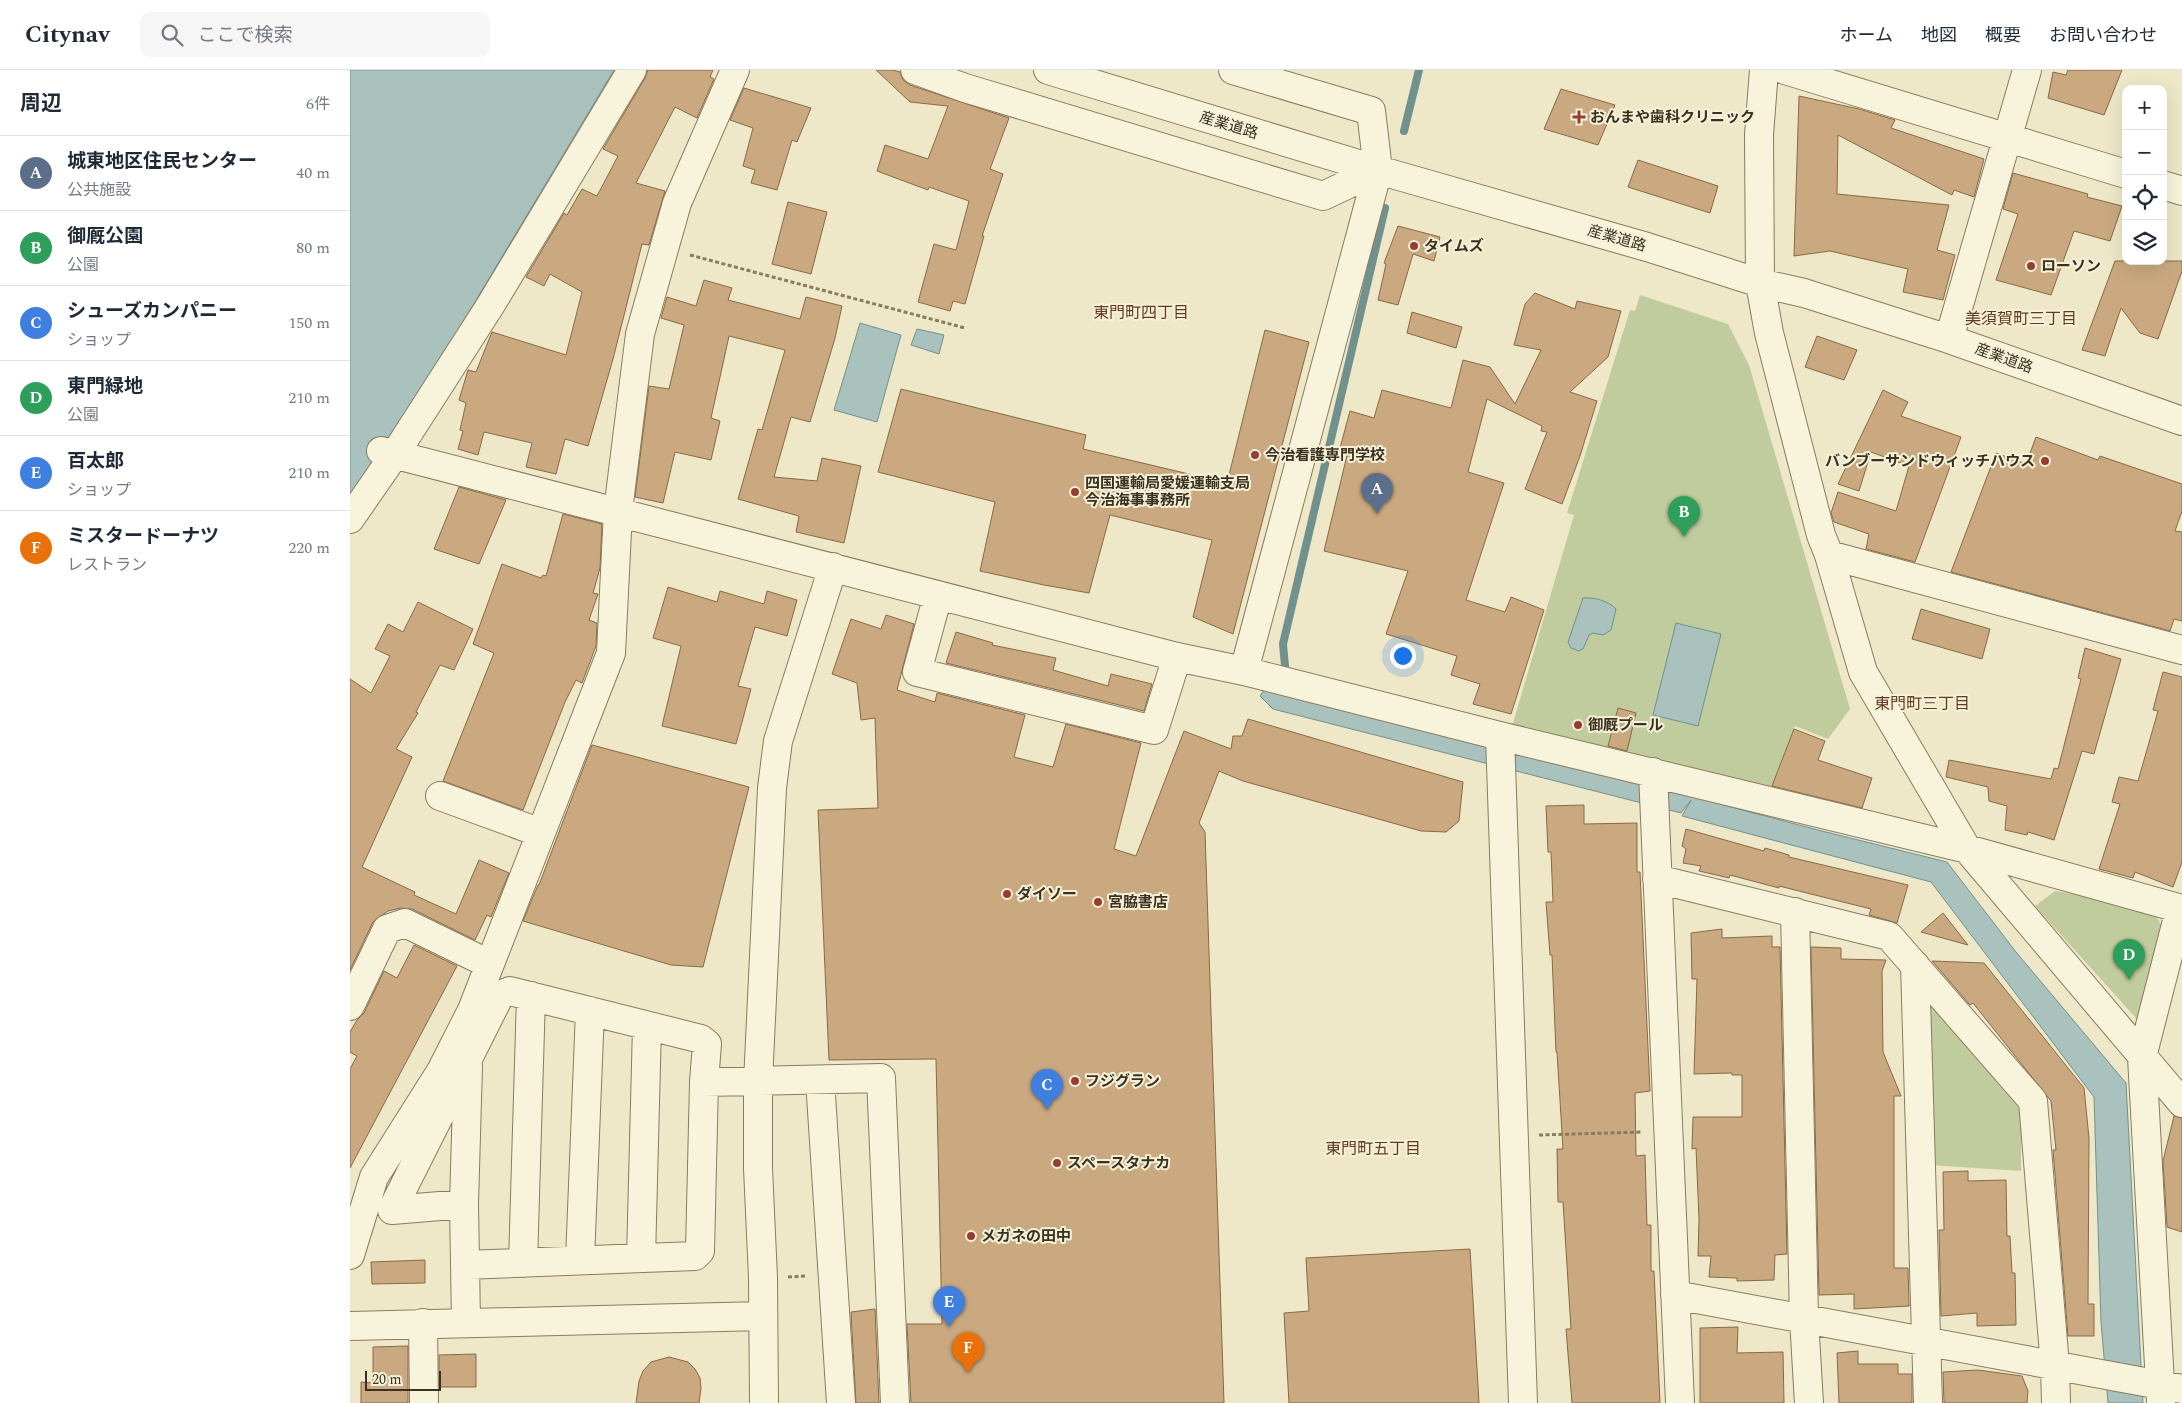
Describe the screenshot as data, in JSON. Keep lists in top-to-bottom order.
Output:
{
  "streets": {
    "street": ["産業道路"]
  },
  "districts": [
    "東門町四丁目",
    "美須賀町三丁目",
    "東門町三丁目",
    "東門町五丁目"
  ],
  "places": {
    "health": ["おんまや歯科クリニック"],
    "other": [
      "タイムズ",
      "ローソン",
      "今治看護専門学校",
      "バンブーサンドウィッチハウス",
      "四国運輸局愛媛運輸支局 今治海事事務所",
      "御厩プール",
      "ダイソー",
      "宮脇書店",
      "フジグラン",
      "スペースタナカ",
      "メガネの田中"
    ]
  },
  "scale_bar": "20 m",
  "page": {
    "header": "Citynav",
    "search": "ここで検索",
    "nav": [
      "ホーム",
      "地図",
      "概要",
      "お問い合わせ"
    ],
    "heading": ["周辺", "6件"],
    "map_buttons": ["+", "−"],
    "list": [
      {
        "mark": "A",
        "name": "城東地区住民センター",
        "note": "公共施設",
        "value": "40 m"
      },
      {
        "mark": "B",
        "name": "御厩公園",
        "note": "公園",
        "value": "80 m"
      },
      {
        "mark": "C",
        "name": "シューズカンパニー",
        "note": "ショップ",
        "value": "150 m"
      },
      {
        "mark": "D",
        "name": "東門緑地",
        "note": "公園",
        "value": "210 m"
      },
      {
        "mark": "E",
        "name": "百太郎",
        "note": "ショップ",
        "value": "210 m"
      },
      {
        "mark": "F",
        "name": "ミスタードーナツ",
        "note": "レストラン",
        "value": "220 m"
      }
    ],
    "pins": [
      "A",
      "B",
      "D",
      "C",
      "E",
      "F"
    ],
    "scale": "20 m"
  }
}
